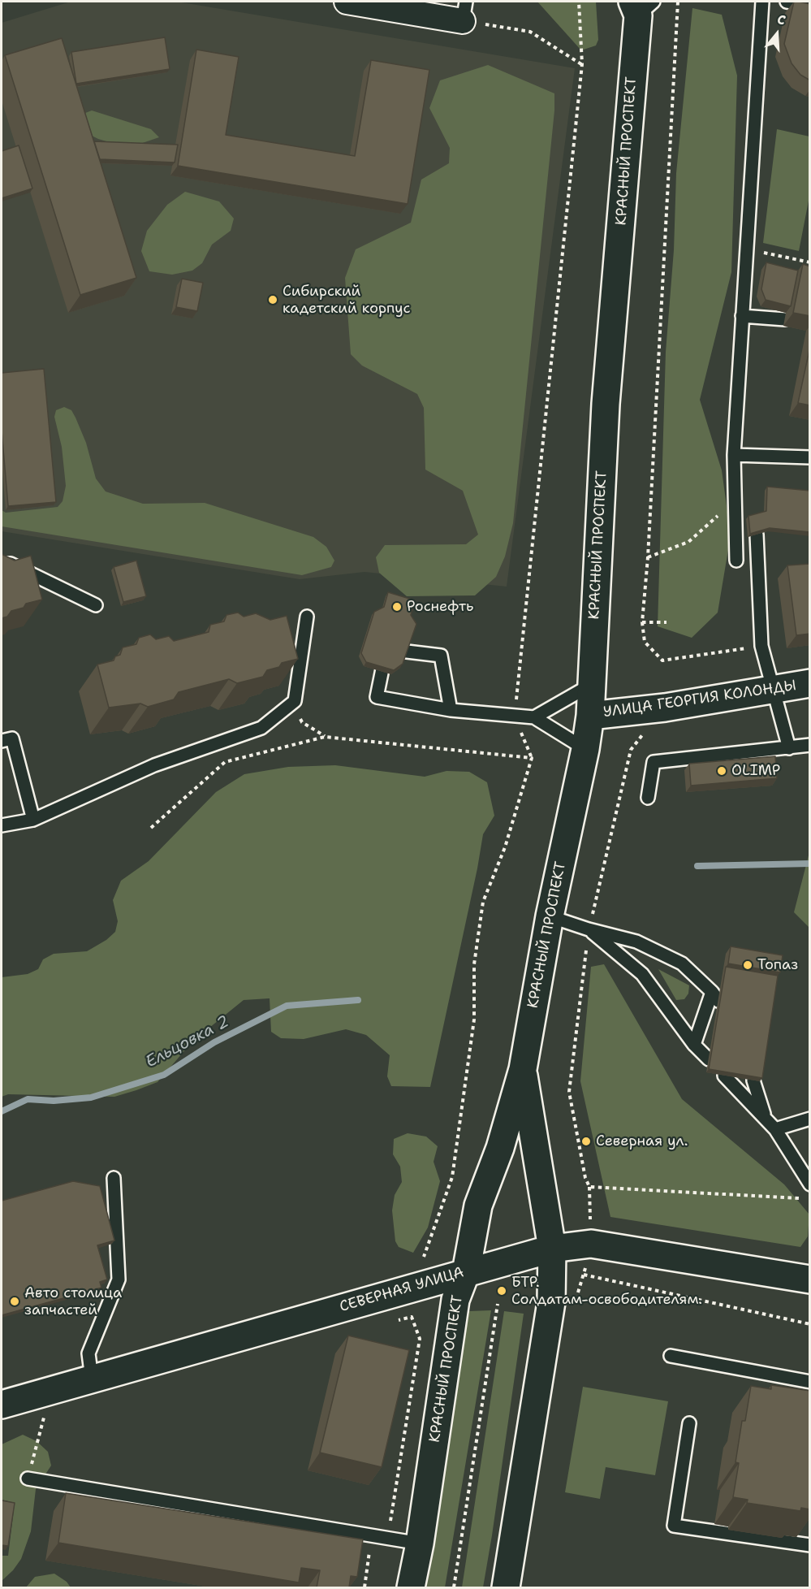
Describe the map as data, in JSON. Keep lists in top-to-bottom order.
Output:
{
  "streets": {
    "main road": ["КРАСНЫЙ ПРОСПЕКТ", "УЛИЦА ГЕОРГИЯ КОЛОНДЫ", "СЕВЕРНАЯ УЛИЦА"]
  },
  "crossings": [
    ["КРАСНЫЙ ПРОСПЕКТ", "УЛИЦА ГЕОРГИЯ КОЛОНДЫ"],
    ["КРАСНЫЙ ПРОСПЕКТ", "СЕВЕРНАЯ УЛИЦА"]
  ],
  "water": ["Ельцовка 2"],
  "places": [
    "Сибирский кадетский корпус",
    "Роснефть",
    "OLIMP",
    "Топаз",
    "Северная ул.",
    "БТР. Солдатам-освободителям.",
    "Авто столица запчастей"
  ],
  "north": "top"
}
